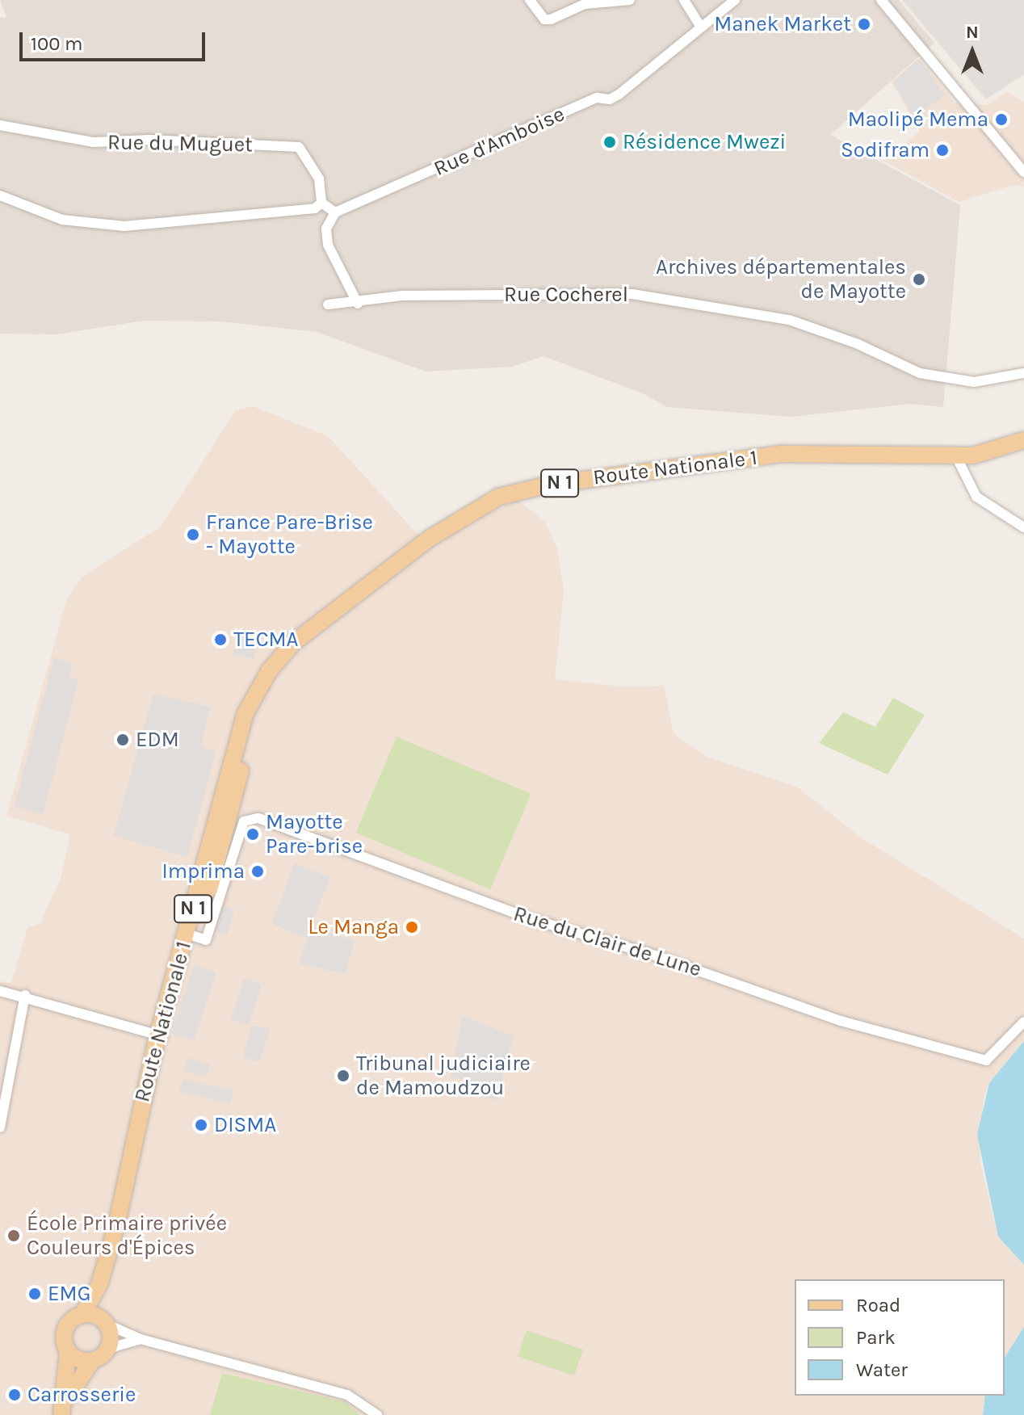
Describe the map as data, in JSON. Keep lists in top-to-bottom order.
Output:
{
  "streets": {
    "main road": ["Route Nationale 1", "N 1"],
    "street": [
      "Rue d'Amboise",
      "Rue du Muguet",
      "Rue Cocherel",
      "Rue du Clair de Lune"
    ]
  },
  "crossings": [
    ["Route Nationale 1", "Rue du Clair de Lune"]
  ],
  "places": [
    "Manek Market",
    "Maolipé Mema",
    "Résidence Mwezi",
    "Sodifram",
    "Archives départementales de Mayotte",
    "France Pare-Brise - Mayotte",
    "TECMA",
    "EDM",
    "Mayotte Pare-brise",
    "Imprima",
    "Le Manga",
    "Tribunal judiciaire de Mamoudzou",
    "DISMA",
    "École Primaire privée Couleurs d'Épices",
    "EMG",
    "Carrosserie"
  ],
  "legend": ["Road", "Park", "Water"],
  "scale_bar": "100 m",
  "north": "top"
}
